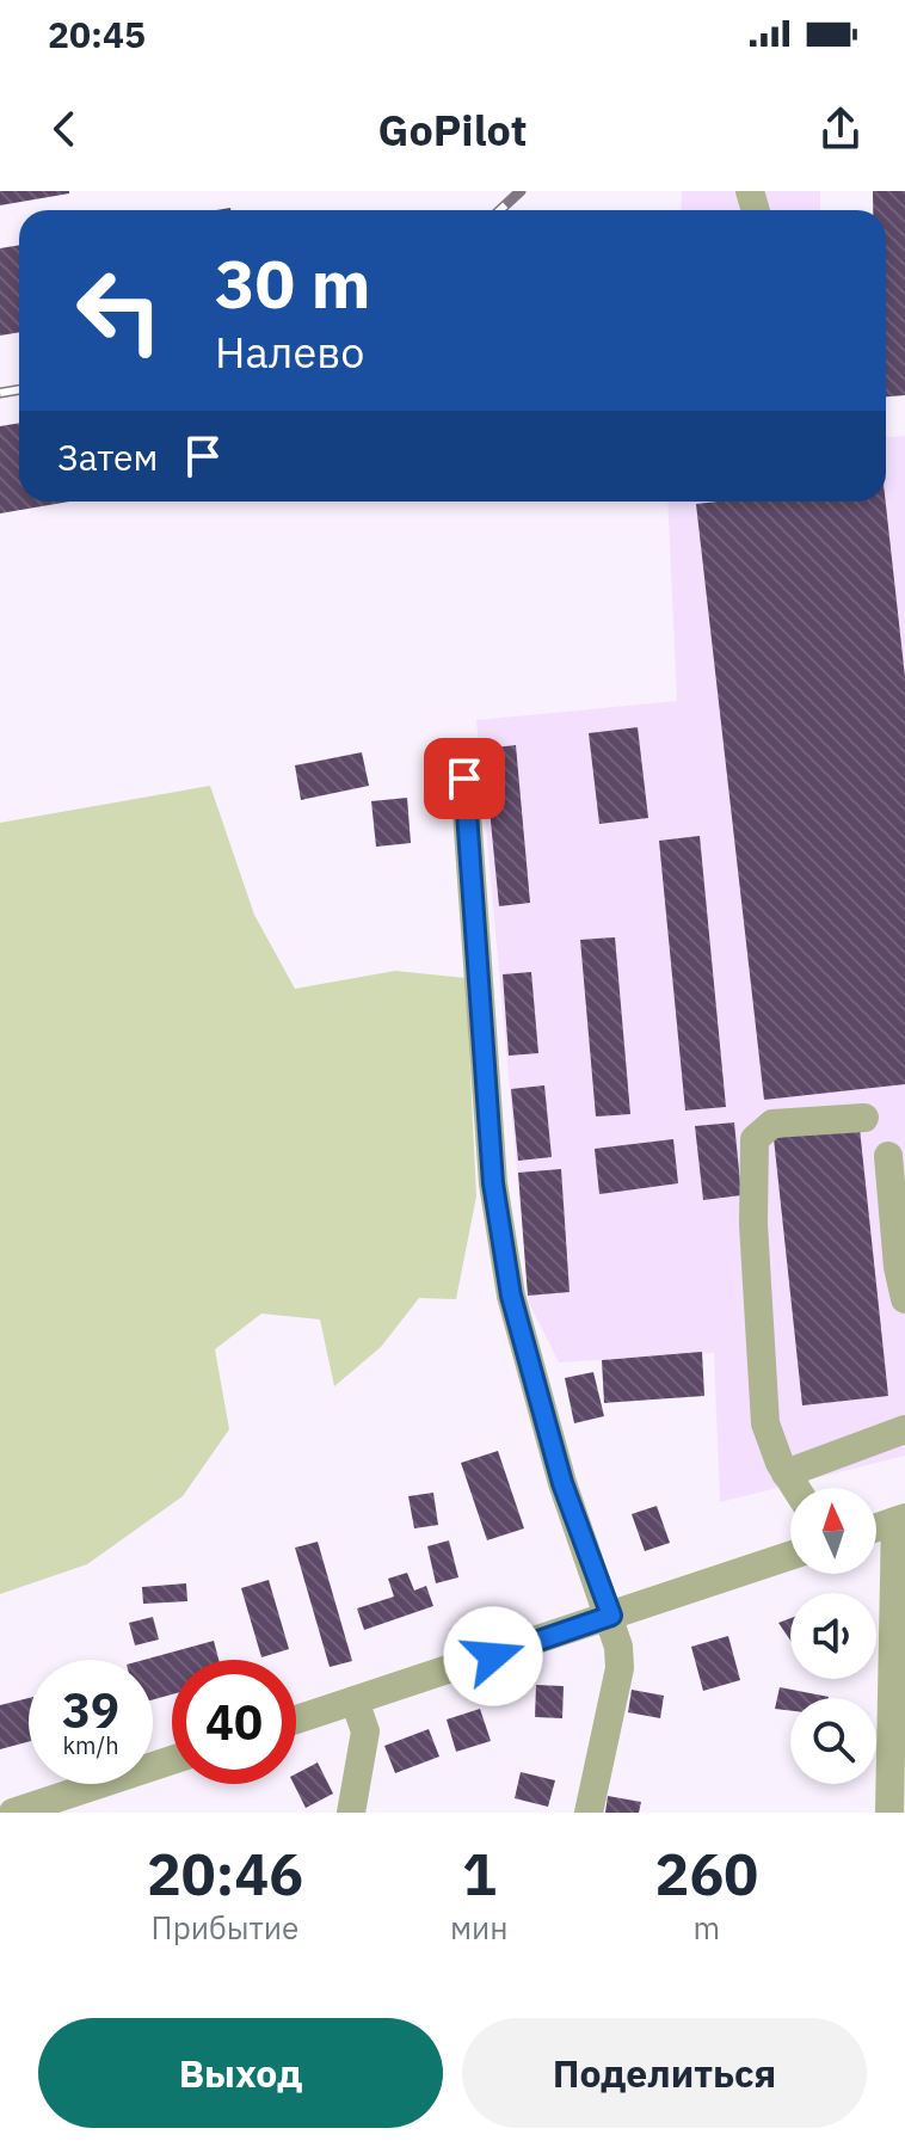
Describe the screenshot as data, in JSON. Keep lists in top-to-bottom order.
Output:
{
  "north": "top",
  "page": {
    "status": "20:45",
    "header": "GoPilot",
    "turn": ["30 m", "Налево"],
    "then": "Затем",
    "speed": "39 km/h",
    "limit": "40",
    "eta": [
      "20:46",
      "Прибытие",
      "1",
      "мин",
      "260",
      "m"
    ],
    "buttons": ["Выход", "Поделиться"]
  }
}
